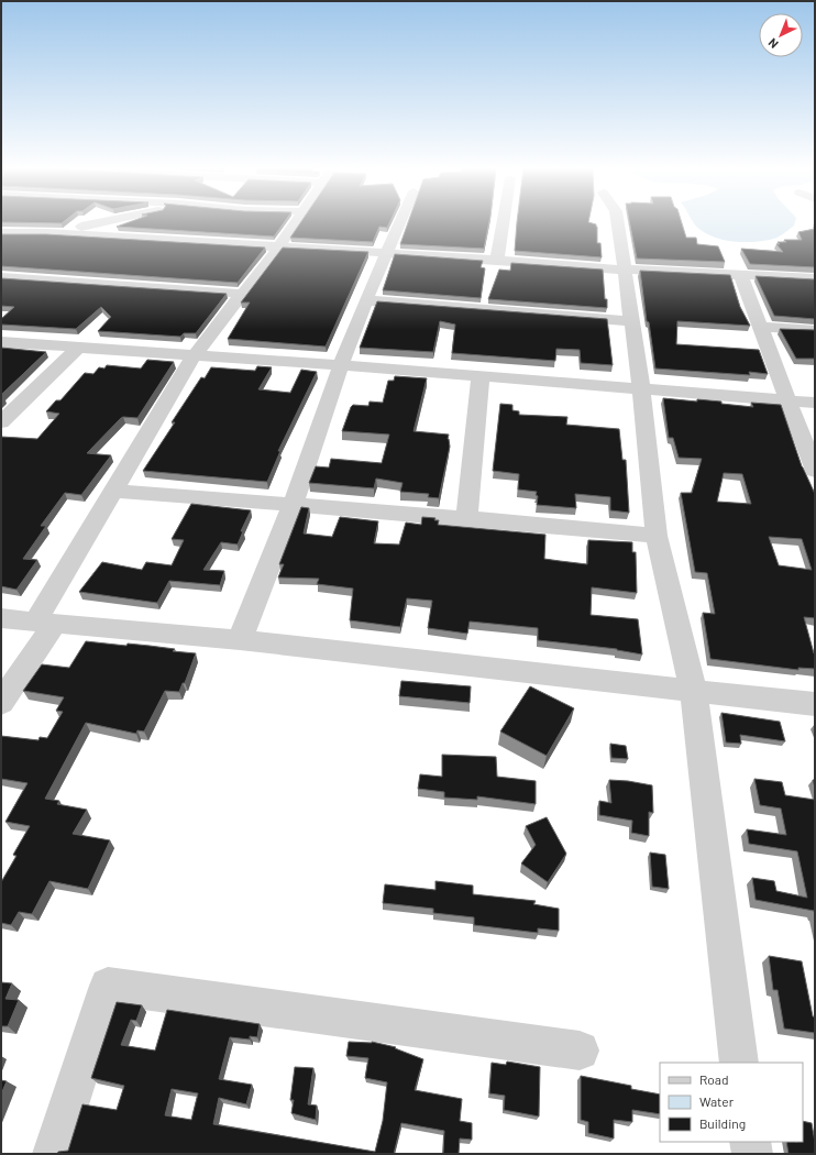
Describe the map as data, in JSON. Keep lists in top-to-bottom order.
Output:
{
  "legend": ["Road", "Water", "Building"],
  "north": "bottom left"
}
